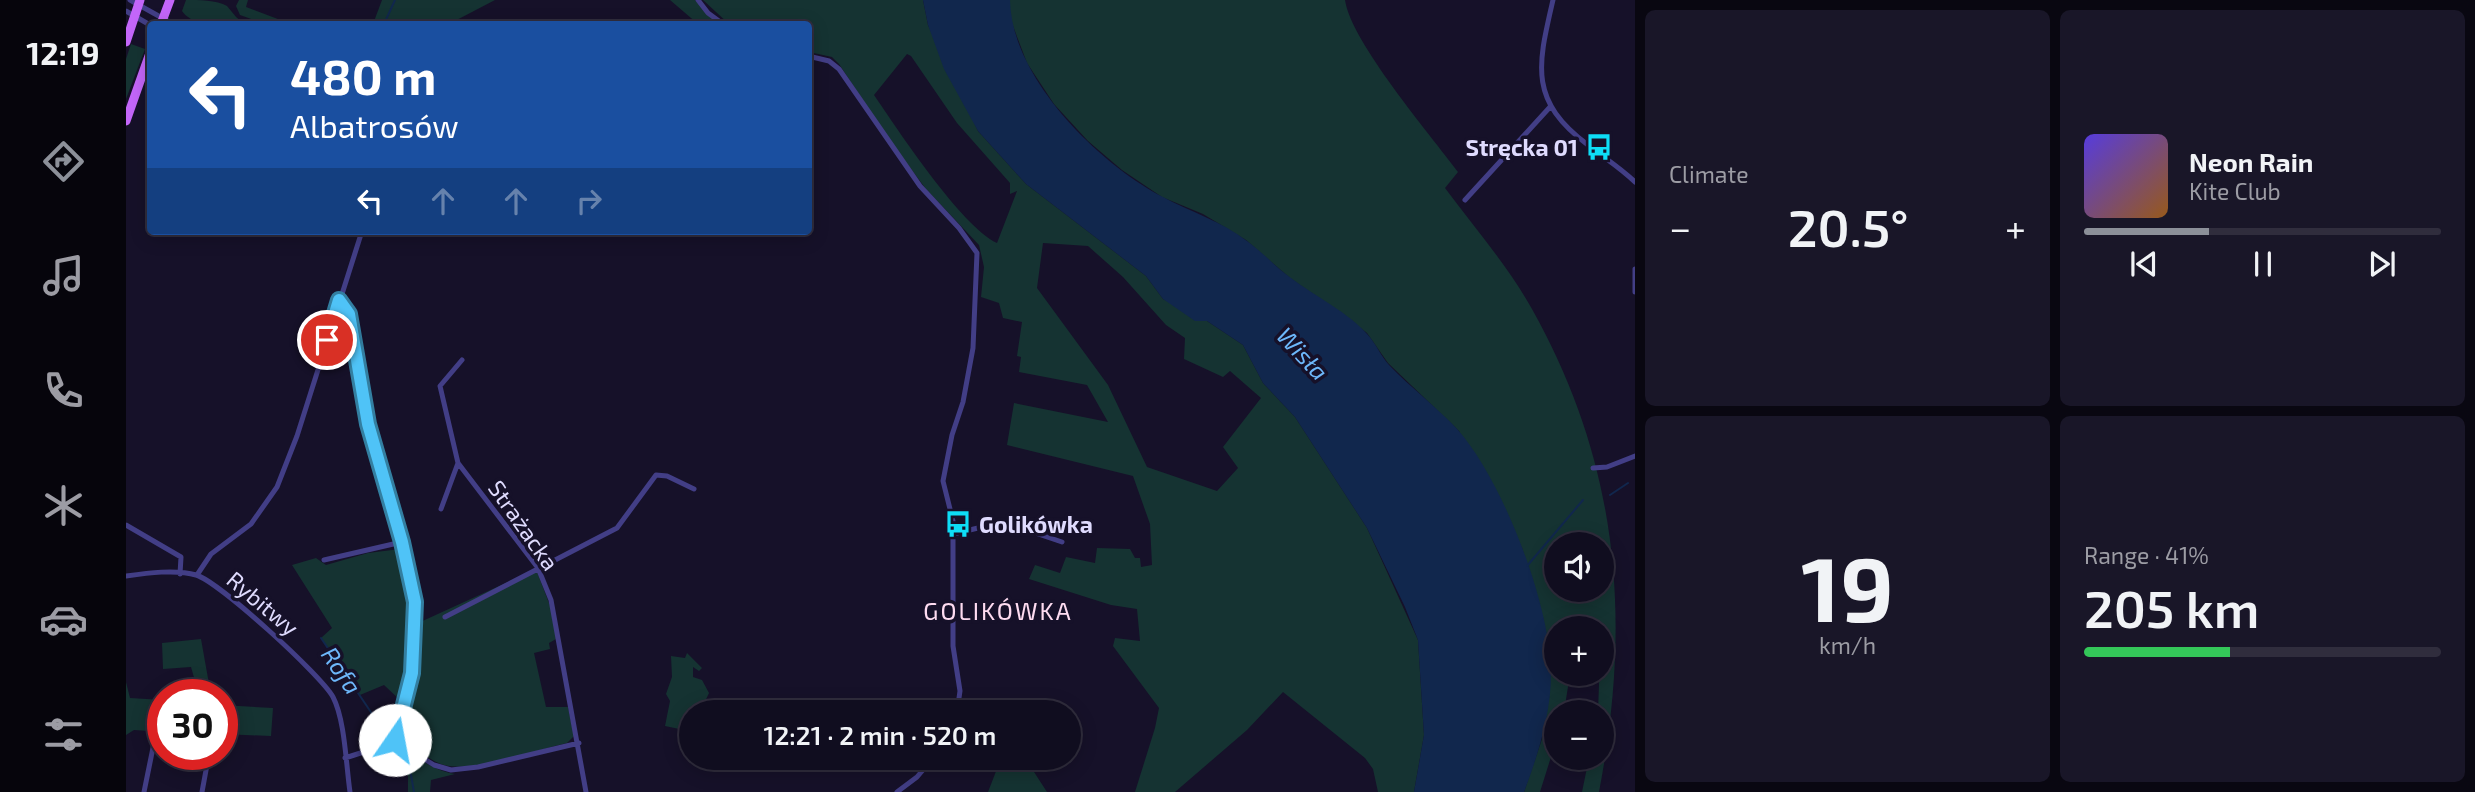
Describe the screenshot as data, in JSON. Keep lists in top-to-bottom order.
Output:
{
  "streets": {
    "street": ["Strażacka", "Rybitwy"]
  },
  "districts": ["GOLIKÓWKA"],
  "water": ["Wisła", "Rofa"],
  "places": {
    "bus stop": ["Stręcka 01", "Golikówka"]
  },
  "page": {
    "tabs": "12:19",
    "tile": [
      "Climate",
      ["19", "km/h"],
      ["Range · 41%", "205 km"]
    ],
    "turn": ["480 m", "Albatrosów"],
    "song": ["Neon Rain", "Kite Club"],
    "heat": ["−", "20.5°", "+"],
    "map_buttons": ["+", "−"],
    "limit": "30",
    "trip": "12:21 · 2 min · 520 m"
  }
}
